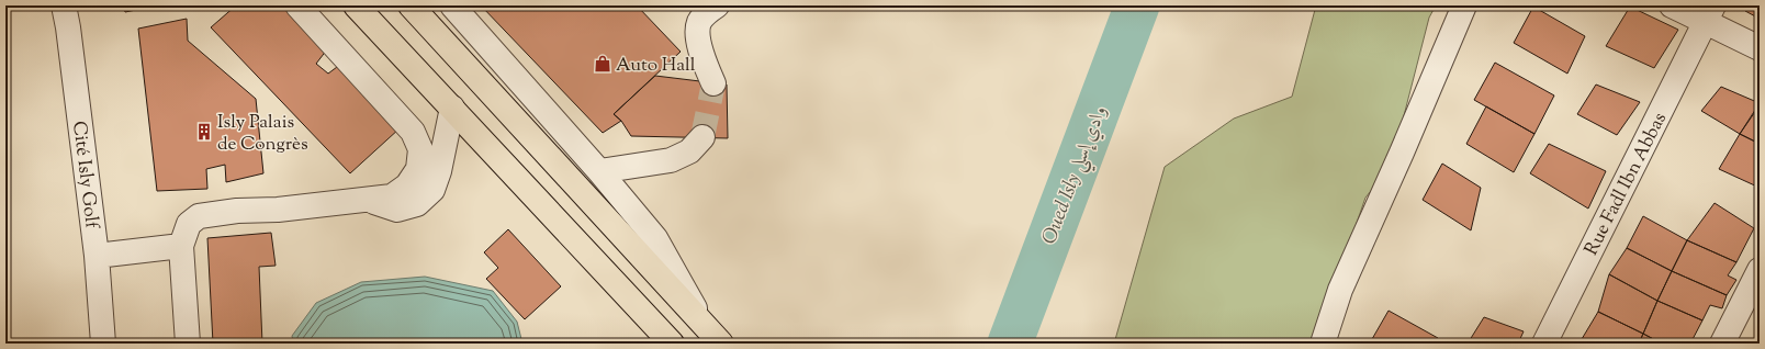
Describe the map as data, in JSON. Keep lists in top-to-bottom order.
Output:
{
  "streets": {
    "street": ["Cité Isly Golf", "Rue Fadl Ibn Abbas"]
  },
  "water": ["Oued Isly وادي إسلي"],
  "places": {
    "shop": ["Auto Hall"],
    "building": ["Isly Palais de Congrès"]
  }
}
